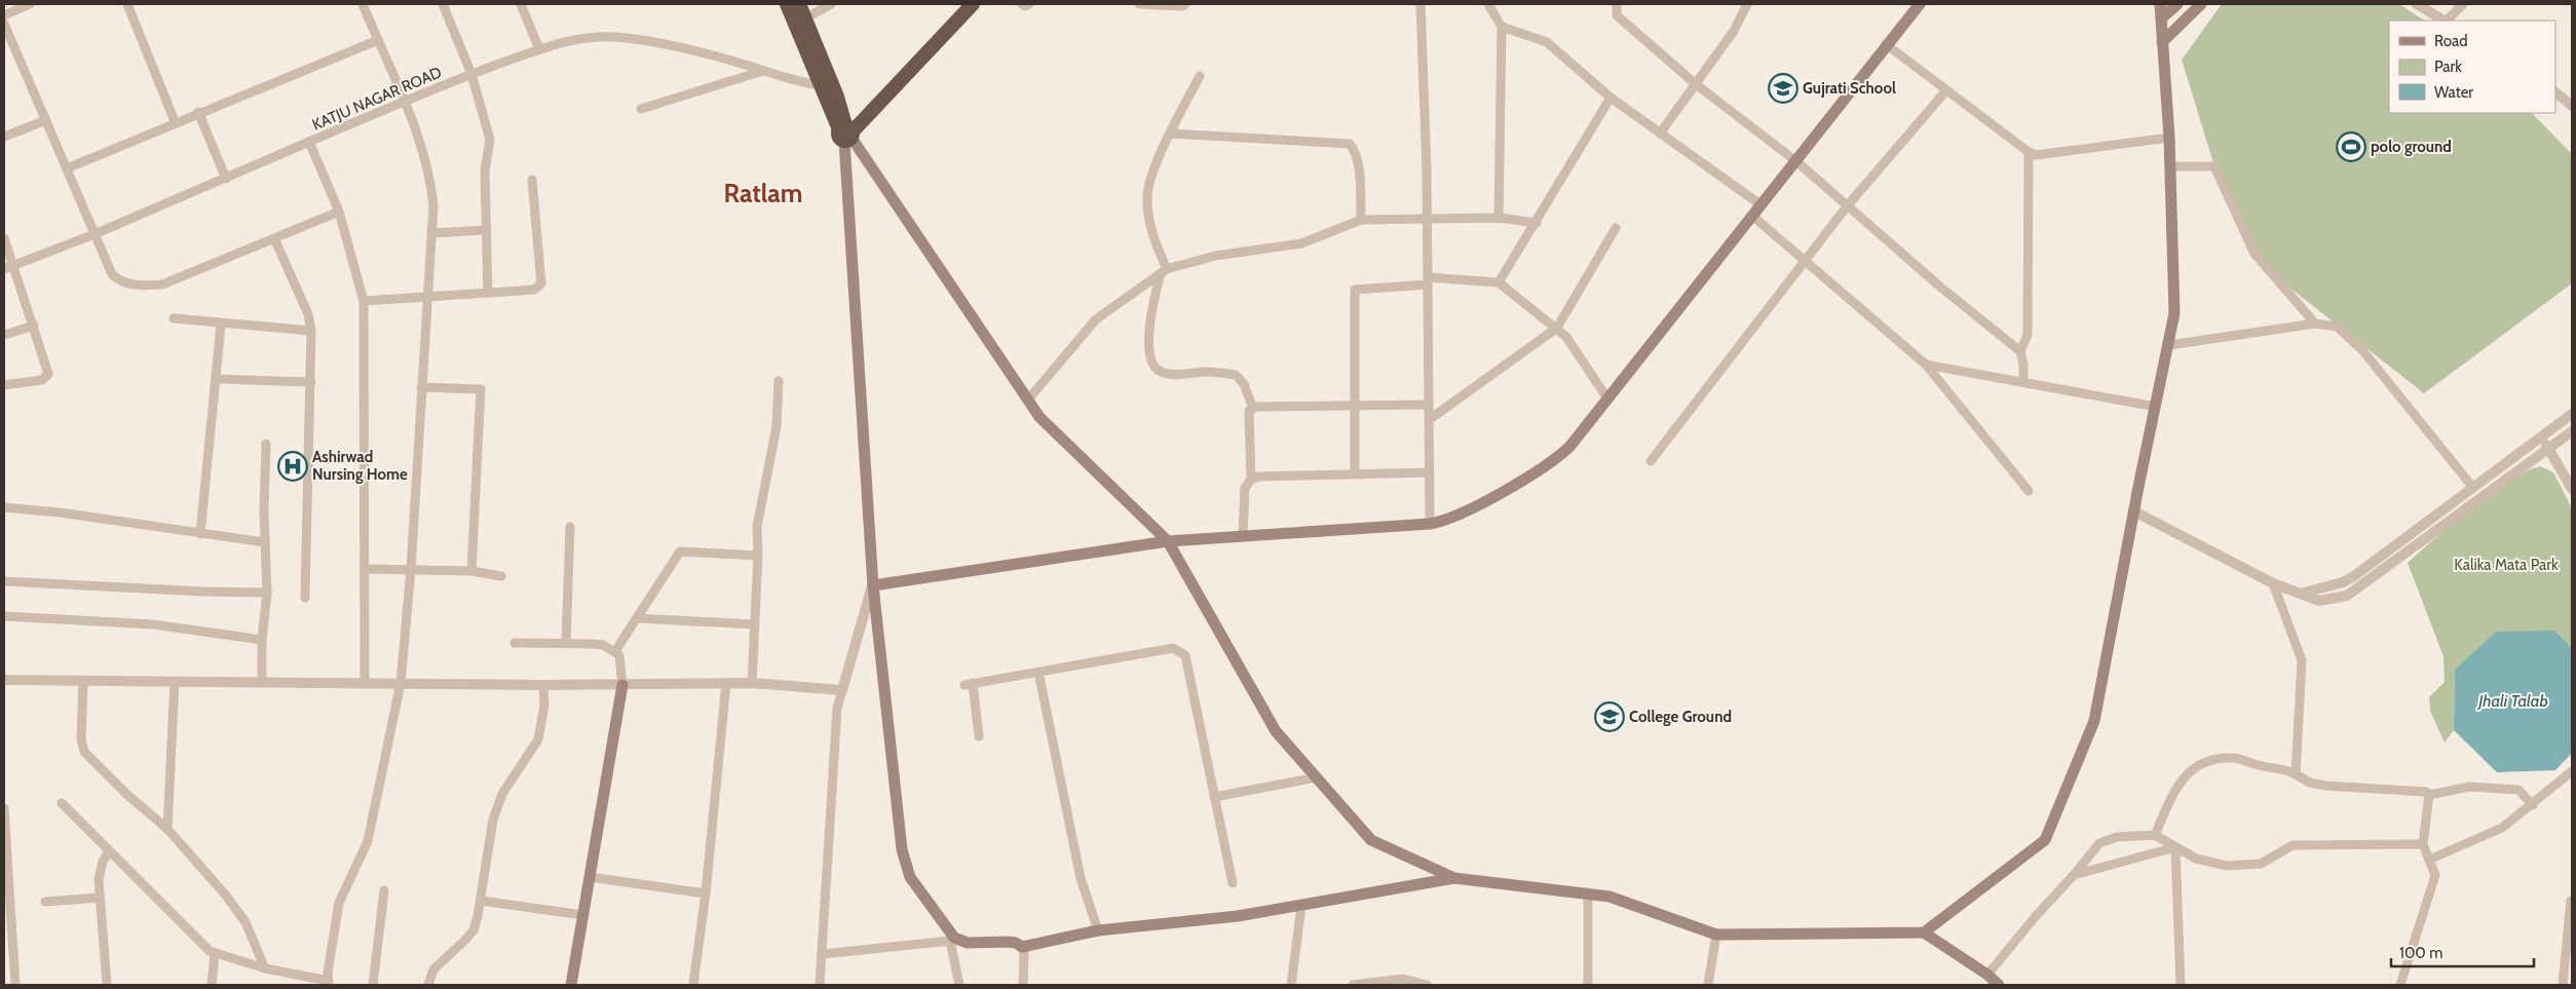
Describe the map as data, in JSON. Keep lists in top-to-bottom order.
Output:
{
  "streets": {
    "street": ["KATJU NAGAR ROAD"]
  },
  "districts": ["Ratlam"],
  "water": ["Jhali Talab"],
  "parks": ["Kalika Mata Park"],
  "places": {
    "school or university": ["Gujrati School", "College Ground"],
    "sports": ["polo ground"],
    "hospital": ["Ashirwad Nursing Home"]
  },
  "legend": ["Road", "Park", "Water"],
  "scale_bar": "100 m"
}
